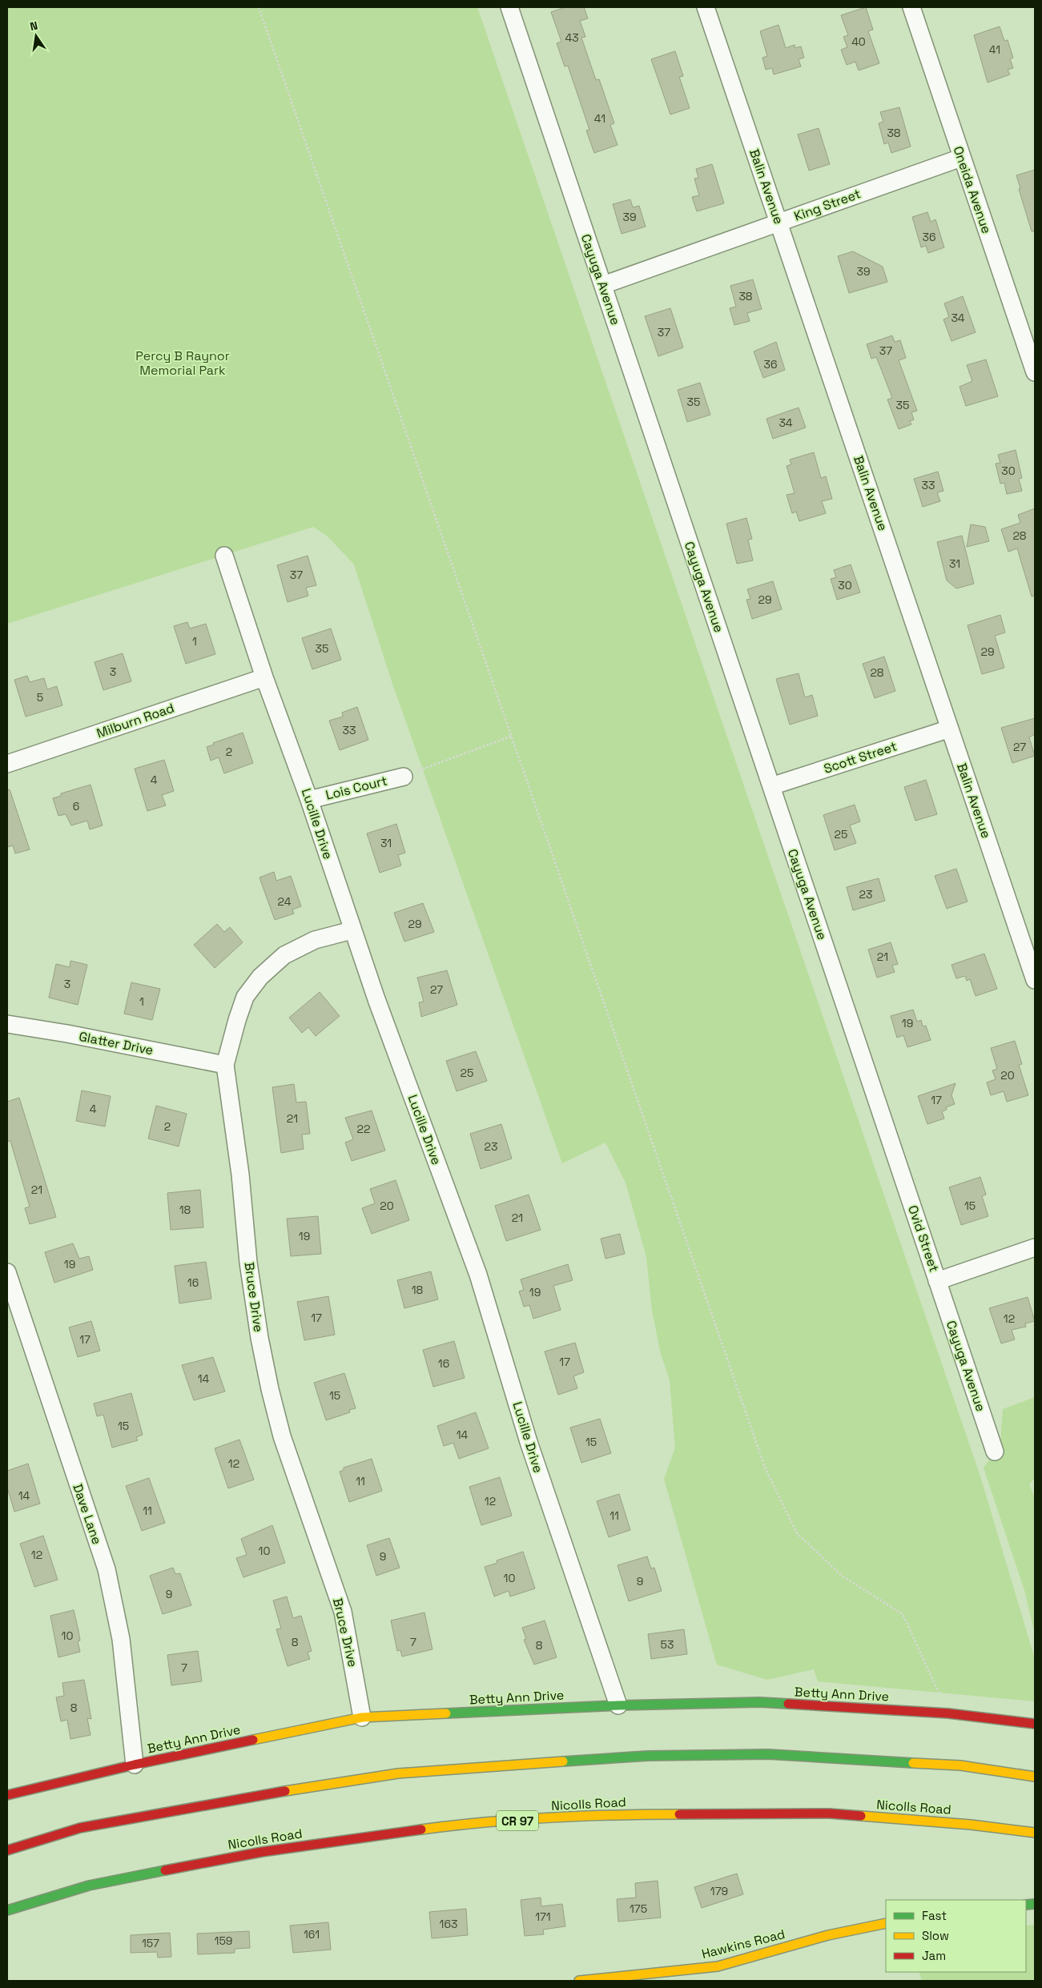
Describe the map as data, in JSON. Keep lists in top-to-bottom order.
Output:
{
  "streets": {
    "main road": [
      "Betty Ann Drive",
      "Nicolls Road",
      "CR 97",
      "Hawkins Road"
    ],
    "street": [
      "Balin Avenue",
      "Oneida Avenue",
      "King Street",
      "Cayuga Avenue",
      "Milburn Road",
      "Scott Street",
      "Lois Court",
      "Lucille Drive",
      "Glatter Drive",
      "Ovid Street",
      "Bruce Drive",
      "Dave Lane"
    ]
  },
  "crossings": [
    ["Balin Avenue", "King Street"],
    ["Balin Avenue", "Scott Street"],
    ["Oneida Avenue", "King Street"],
    ["King Street", "Cayuga Avenue"],
    ["Cayuga Avenue", "Scott Street"],
    ["Cayuga Avenue", "Ovid Street"],
    ["Milburn Road", "Lucille Drive"],
    ["Lois Court", "Lucille Drive"],
    ["Lucille Drive", "Bruce Drive"],
    ["Lucille Drive", "Betty Ann Drive"],
    ["Glatter Drive", "Bruce Drive"],
    ["Bruce Drive", "Betty Ann Drive"],
    ["Dave Lane", "Betty Ann Drive"]
  ],
  "parks": ["Percy B Raynor Memorial Park"],
  "house_numbers": [
    "43",
    "40",
    "41",
    "41",
    "38",
    "39",
    "36",
    "39",
    "38",
    "34",
    "37",
    "37",
    "36",
    "35",
    "35",
    "34",
    "30",
    "33",
    "28",
    "31",
    "37",
    "30",
    "29",
    "1",
    "35",
    "29",
    "3",
    "28",
    "5",
    "33",
    "27",
    "2",
    "4",
    "6",
    "25",
    "31",
    "23",
    "24",
    "29",
    "21",
    "3",
    "27",
    "1",
    "19",
    "25",
    "20",
    "17",
    "4",
    "21",
    "2",
    "22",
    "23",
    "21",
    "20",
    "15",
    "18",
    "21",
    "19",
    "19",
    "16",
    "18",
    "19",
    "17",
    "12",
    "17",
    "17",
    "16",
    "14",
    "15",
    "15",
    "14",
    "15",
    "12",
    "11",
    "14",
    "12",
    "11",
    "11",
    "10",
    "12",
    "9",
    "10",
    "9",
    "9",
    "10",
    "8",
    "7",
    "53",
    "8",
    "7",
    "8",
    "179",
    "175",
    "171",
    "163",
    "161",
    "159",
    "157"
  ],
  "legend": ["Fast", "Slow", "Jam"],
  "north": "top"
}
